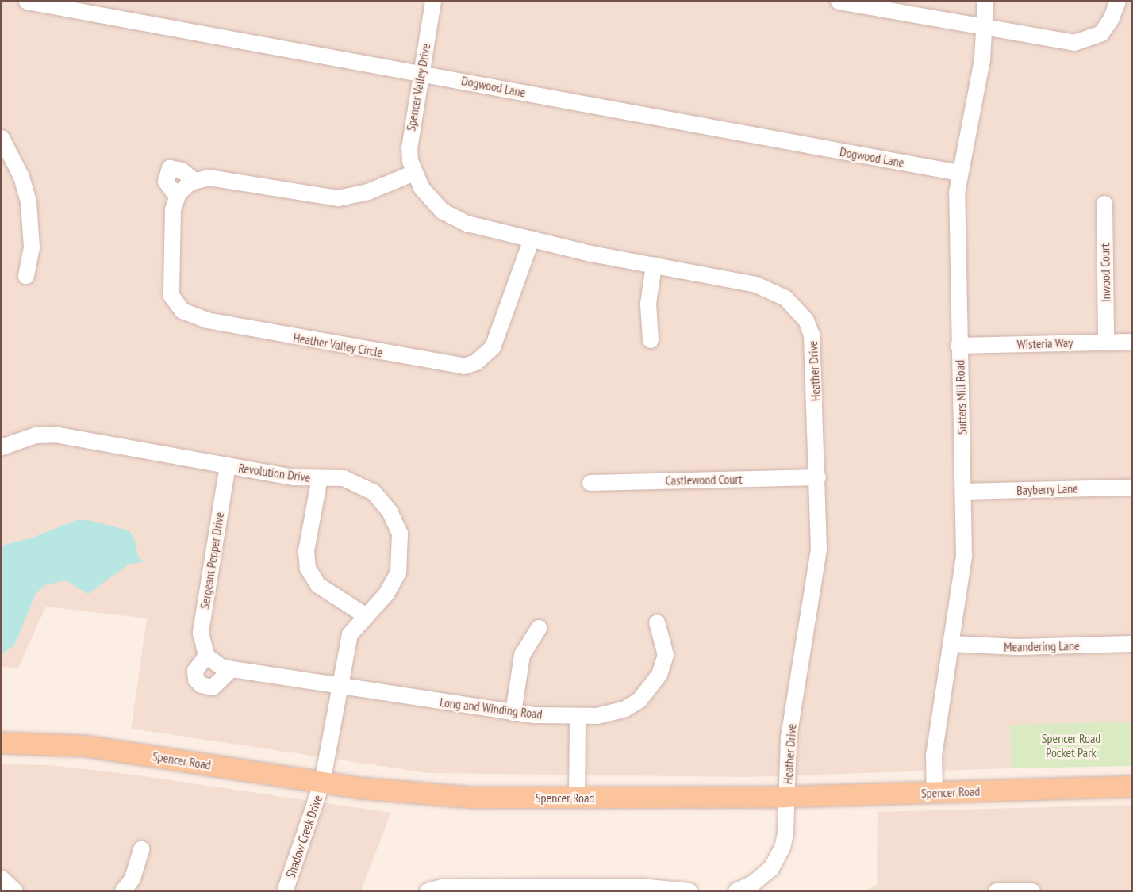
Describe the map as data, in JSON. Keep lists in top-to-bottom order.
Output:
{
  "streets": {
    "main road": ["Spencer Road"],
    "street": [
      "Dogwood Lane",
      "Spencer Valley Drive",
      "Inwood Court",
      "Wisteria Way",
      "Heather Valley Circle",
      "Heather Drive",
      "Sutters Mill Road",
      "Revolution Drive",
      "Castlewood Court",
      "Bayberry Lane",
      "Sergeant Pepper Drive",
      "Meandering Lane",
      "Long and Winding Road",
      "Shadow Creek Drive"
    ]
  },
  "crossings": [
    ["Dogwood Lane", "Spencer Valley Drive"],
    ["Dogwood Lane", "Sutters Mill Road"],
    ["Spencer Valley Drive", "Heather Drive"],
    ["Inwood Court", "Wisteria Way"],
    ["Wisteria Way", "Sutters Mill Road"],
    ["Heather Valley Circle", "Heather Drive"],
    ["Heather Drive", "Castlewood Court"],
    ["Heather Drive", "Spencer Road"],
    ["Sutters Mill Road", "Bayberry Lane"],
    ["Sutters Mill Road", "Meandering Lane"],
    ["Sutters Mill Road", "Spencer Road"],
    ["Revolution Drive", "Sergeant Pepper Drive"],
    ["Revolution Drive", "Long and Winding Road"],
    ["Revolution Drive", "Spencer Road"],
    ["Revolution Drive", "Shadow Creek Drive"],
    ["Spencer Road", "Shadow Creek Drive"]
  ],
  "parks": ["Spencer Road Pocket Park"]
}
